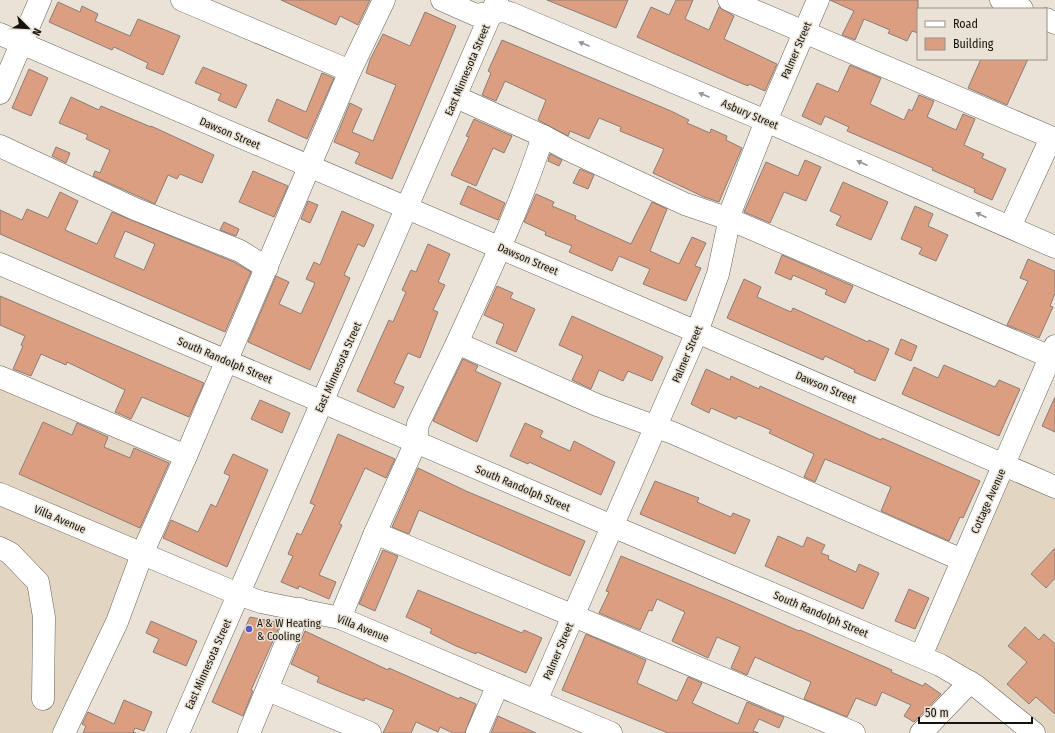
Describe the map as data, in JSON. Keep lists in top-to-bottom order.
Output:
{
  "streets": {
    "street": [
      "Palmer Street",
      "East Minnesota Street",
      "Asbury Street",
      "Dawson Street",
      "South Randolph Street",
      "Cottage Avenue",
      "Villa Avenue"
    ]
  },
  "crossings": [
    ["Palmer Street", "Asbury Street"],
    ["Palmer Street", "Dawson Street"],
    ["Palmer Street", "South Randolph Street"],
    ["Palmer Street", "Villa Avenue"],
    ["East Minnesota Street", "Asbury Street"],
    ["East Minnesota Street", "Dawson Street"],
    ["East Minnesota Street", "South Randolph Street"],
    ["East Minnesota Street", "Villa Avenue"],
    ["Dawson Street", "Cottage Avenue"],
    ["South Randolph Street", "Cottage Avenue"]
  ],
  "places": ["A & W Heating & Cooling"],
  "legend": ["Road", "Building"],
  "scale_bar": "50 m",
  "north": "bottom right"
}
